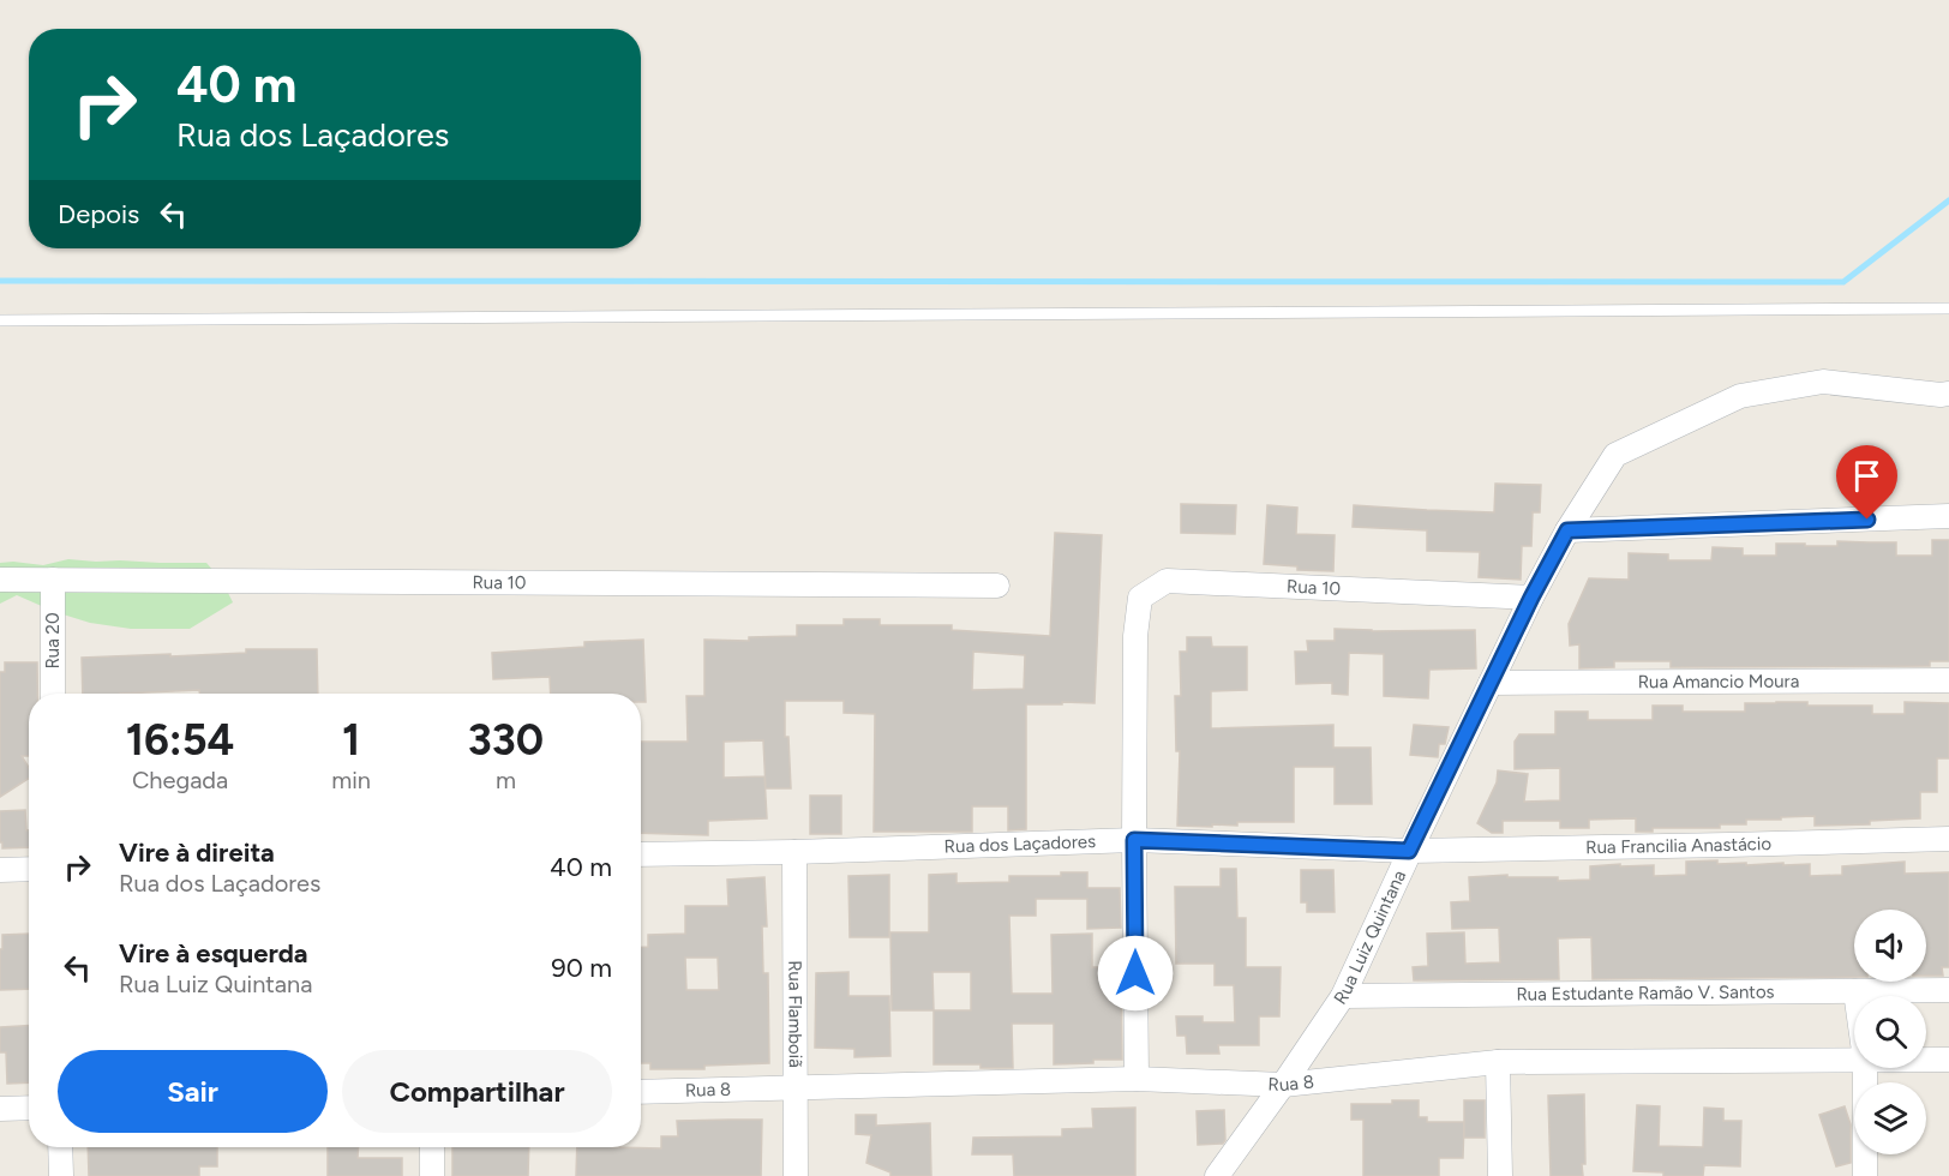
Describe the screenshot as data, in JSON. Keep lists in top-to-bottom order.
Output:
{
  "streets": {
    "street": [
      "Rua 10",
      "Rua 20",
      "Rua Amancio Moura",
      "Rua dos Laçadores",
      "Rua Francilia Anastácio",
      "Rua Luiz Quintana",
      "Rua Estudante Ramão V. Santos",
      "Rua Flamboiã",
      "Rua 8"
    ]
  },
  "crossings": [
    ["Rua 10", "Rua 20"],
    ["Rua 10", "Rua dos Laçadores"],
    ["Rua 10", "Rua Luiz Quintana"],
    ["Rua Amancio Moura", "Rua Luiz Quintana"],
    ["Rua dos Laçadores", "Rua Francilia Anastácio"],
    ["Rua dos Laçadores", "Rua Luiz Quintana"],
    ["Rua dos Laçadores", "Rua Flamboiã"],
    ["Rua Francilia Anastácio", "Rua Luiz Quintana"],
    ["Rua Luiz Quintana", "Rua Estudante Ramão V. Santos"],
    ["Rua Luiz Quintana", "Rua 8"],
    ["Rua Flamboiã", "Rua 8"]
  ],
  "page": {
    "turn": ["40 m", "Rua dos Laçadores"],
    "then": "Depois",
    "eta": [
      "16:54",
      "Chegada",
      "1",
      "min",
      "330",
      "m"
    ],
    "list": [
      {
        "name": "Vire à direita",
        "note": "Rua dos Laçadores",
        "value": "40 m"
      },
      {
        "name": "Vire à esquerda",
        "note": "Rua Luiz Quintana",
        "value": "90 m"
      }
    ],
    "buttons": ["Sair", "Compartilhar"]
  }
}
